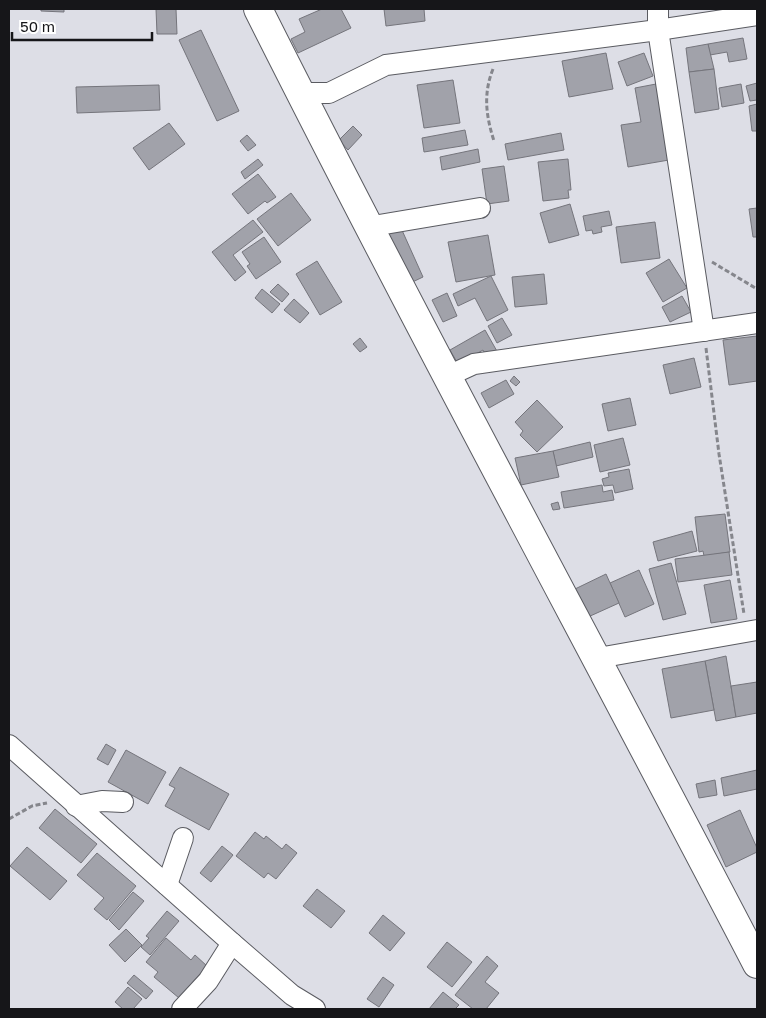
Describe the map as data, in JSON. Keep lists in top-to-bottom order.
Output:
{
  "scale_bar": "50 m"
}
